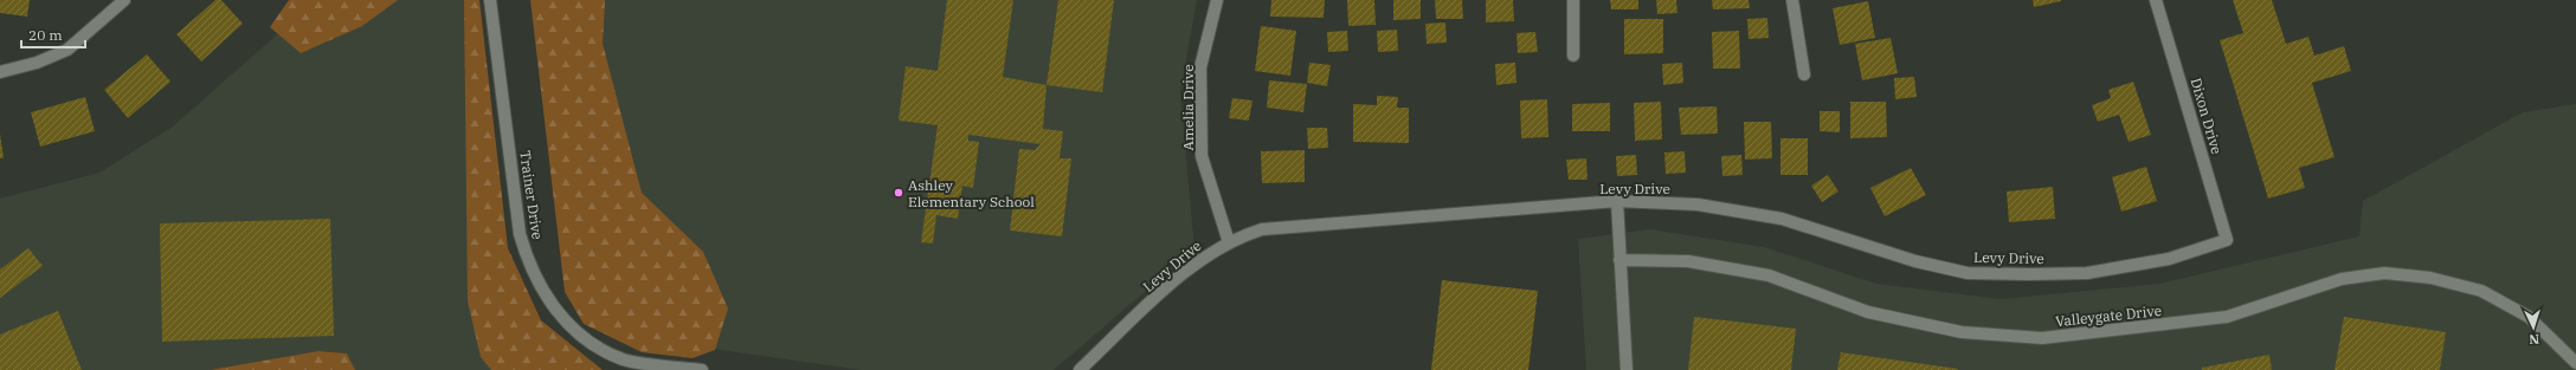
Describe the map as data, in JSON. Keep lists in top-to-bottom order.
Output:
{
  "streets": {
    "street": [
      "Amelia Drive",
      "Dixon Drive",
      "Levy Drive",
      "Trainer Drive",
      "Valleygate Drive"
    ]
  },
  "crossings": [
    ["Amelia Drive", "Levy Drive"],
    ["Dixon Drive", "Levy Drive"]
  ],
  "places": ["Ashley Elementary School"],
  "scale_bar": "20 m",
  "north": "bottom"
}
